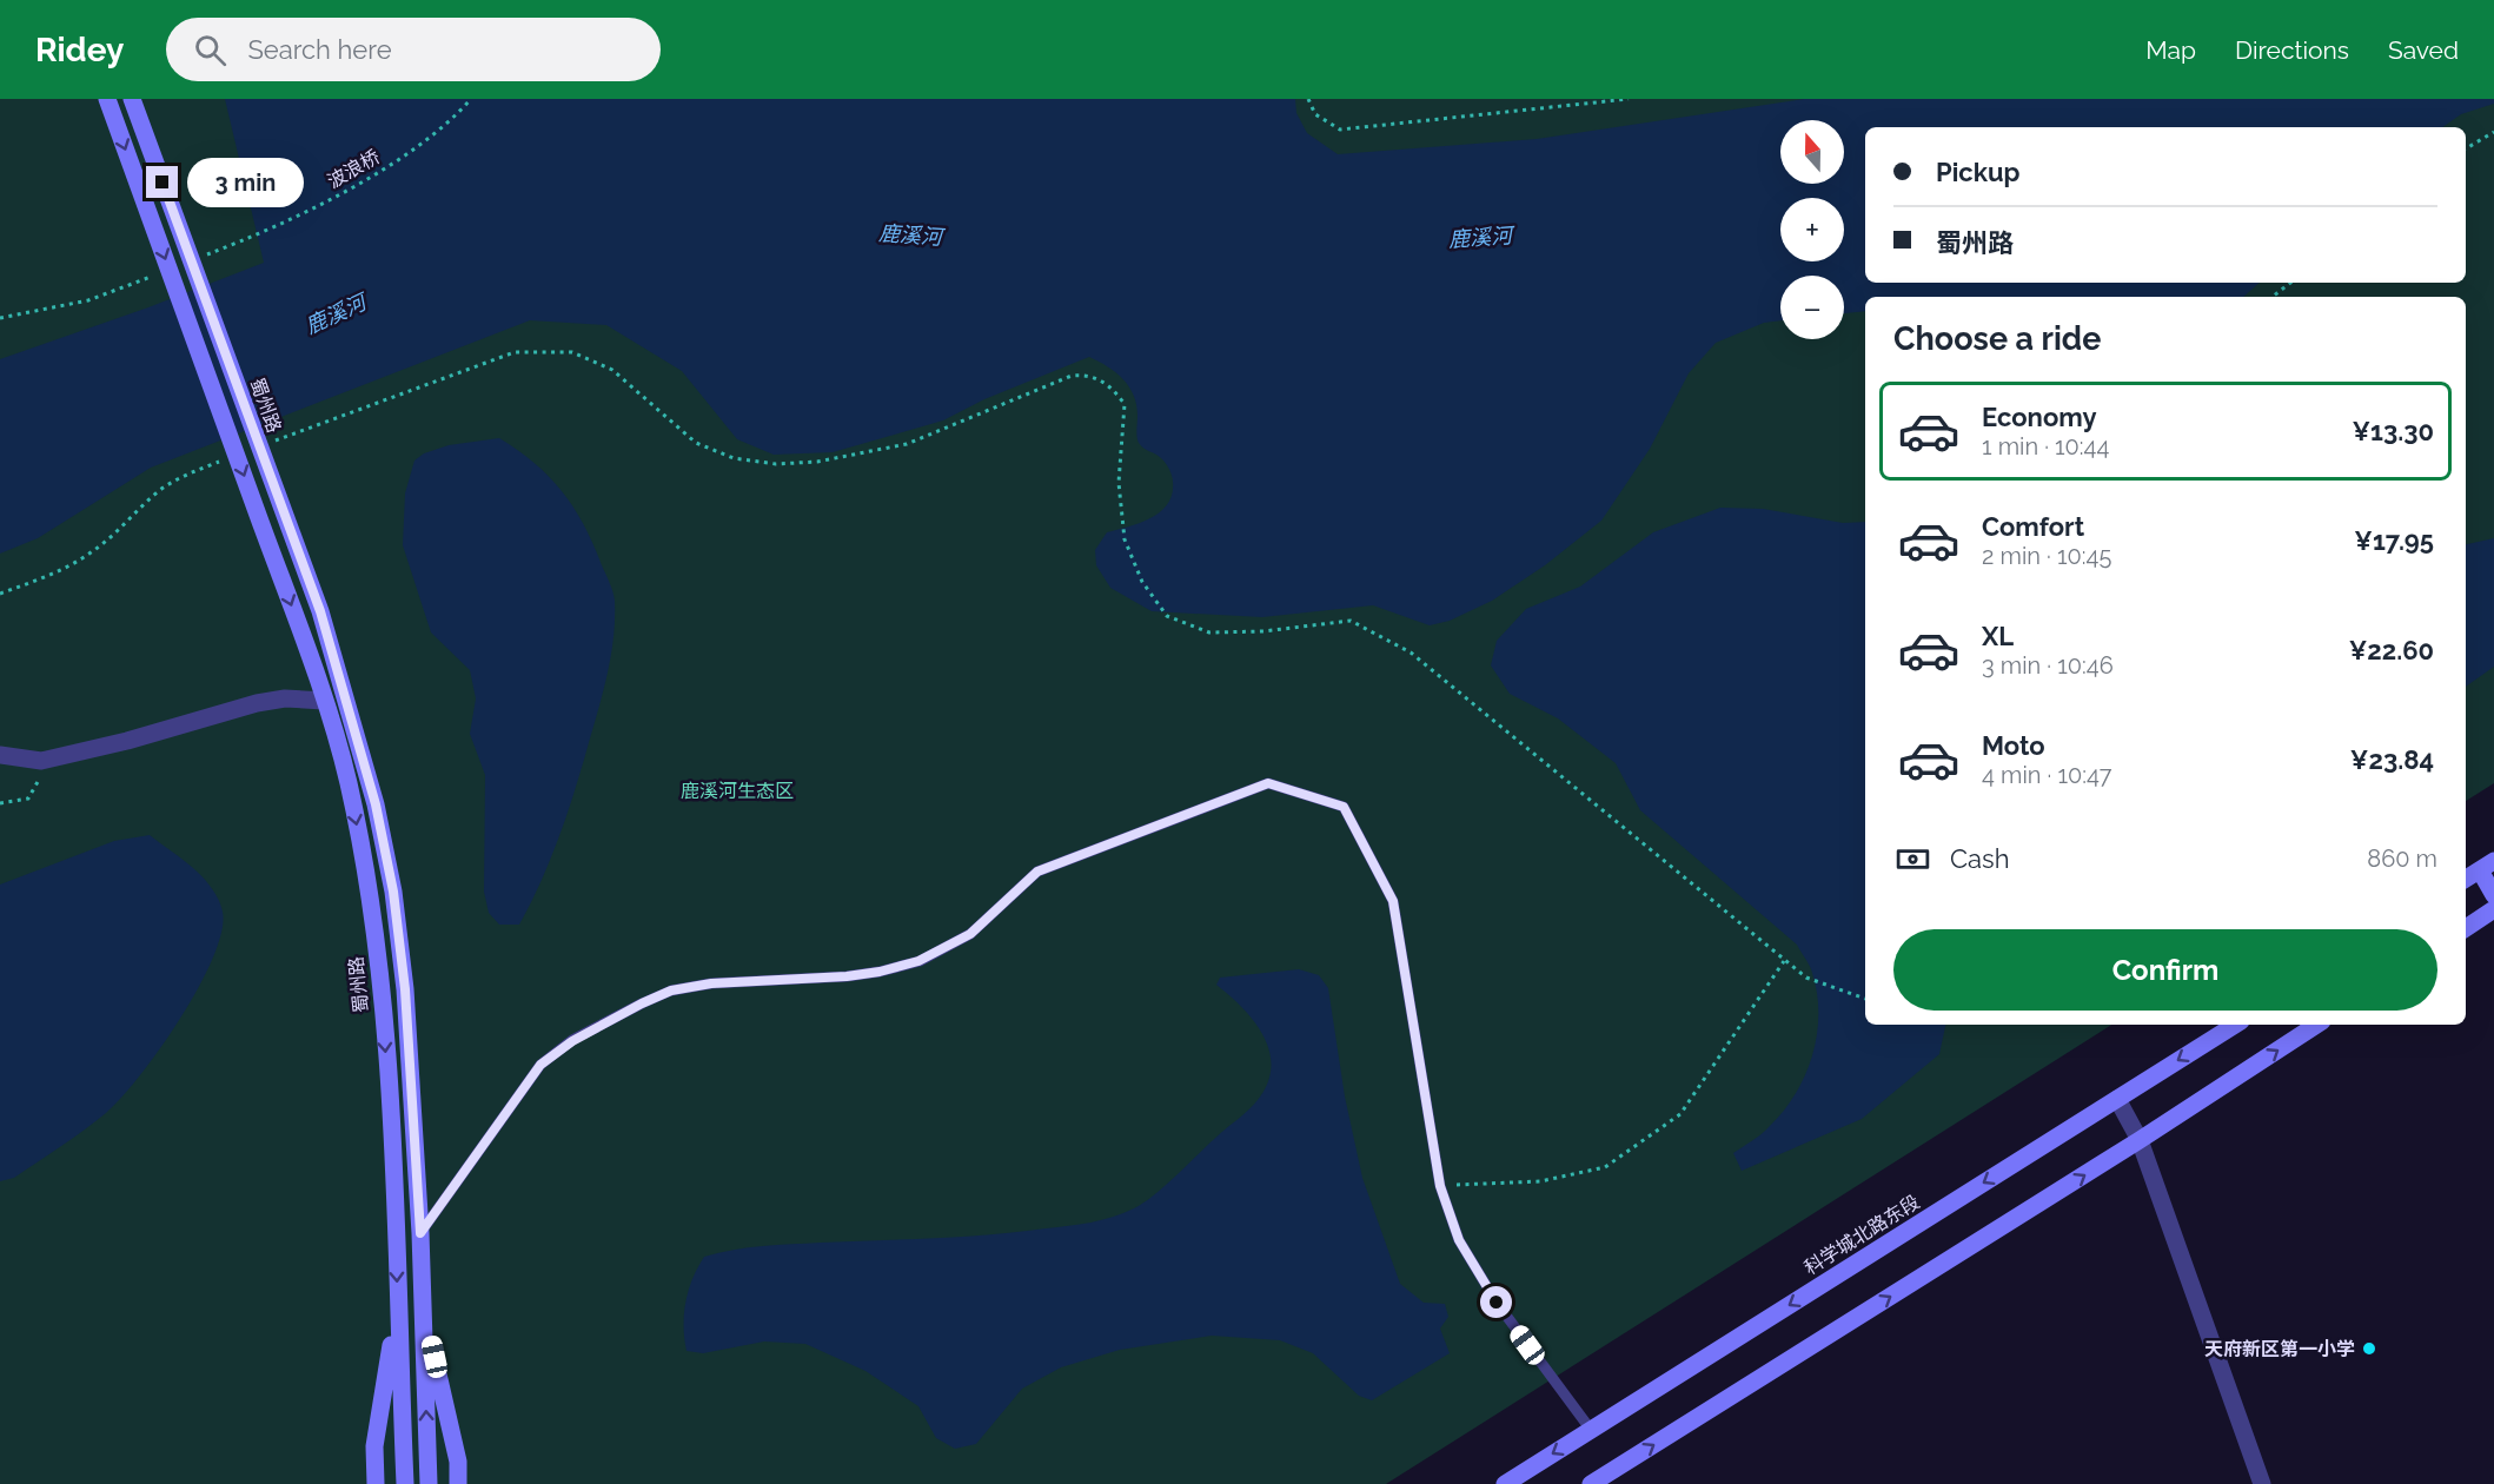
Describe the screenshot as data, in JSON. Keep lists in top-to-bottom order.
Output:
{
  "streets": {
    "main road": ["蜀州路", "科学城北路东段"],
    "path": ["波浪桥"]
  },
  "water": ["鹿溪河"],
  "parks": ["鹿溪河生态区"],
  "places": ["天府新区第一小学"],
  "north": "top",
  "page": {
    "header": "Ridey",
    "search": "Search here",
    "nav": ["Map", "Directions", "Saved"],
    "map_buttons": ["+", "−"],
    "banner": ["Pickup", "蜀州路"],
    "bubble": "3 min",
    "heading": "Choose a ride",
    "list": [
      {
        "name": "Economy",
        "note": "1 min · 10:44",
        "value": "¥13.30"
      },
      {
        "name": "Comfort",
        "note": "2 min · 10:45",
        "value": "¥17.95"
      },
      {
        "name": "XL",
        "note": "3 min · 10:46",
        "value": "¥22.60"
      },
      {
        "name": "Moto",
        "note": "4 min · 10:47",
        "value": "¥23.84"
      }
    ],
    "pay": ["Cash", "860 m"],
    "buttons": "Confirm"
  }
}
